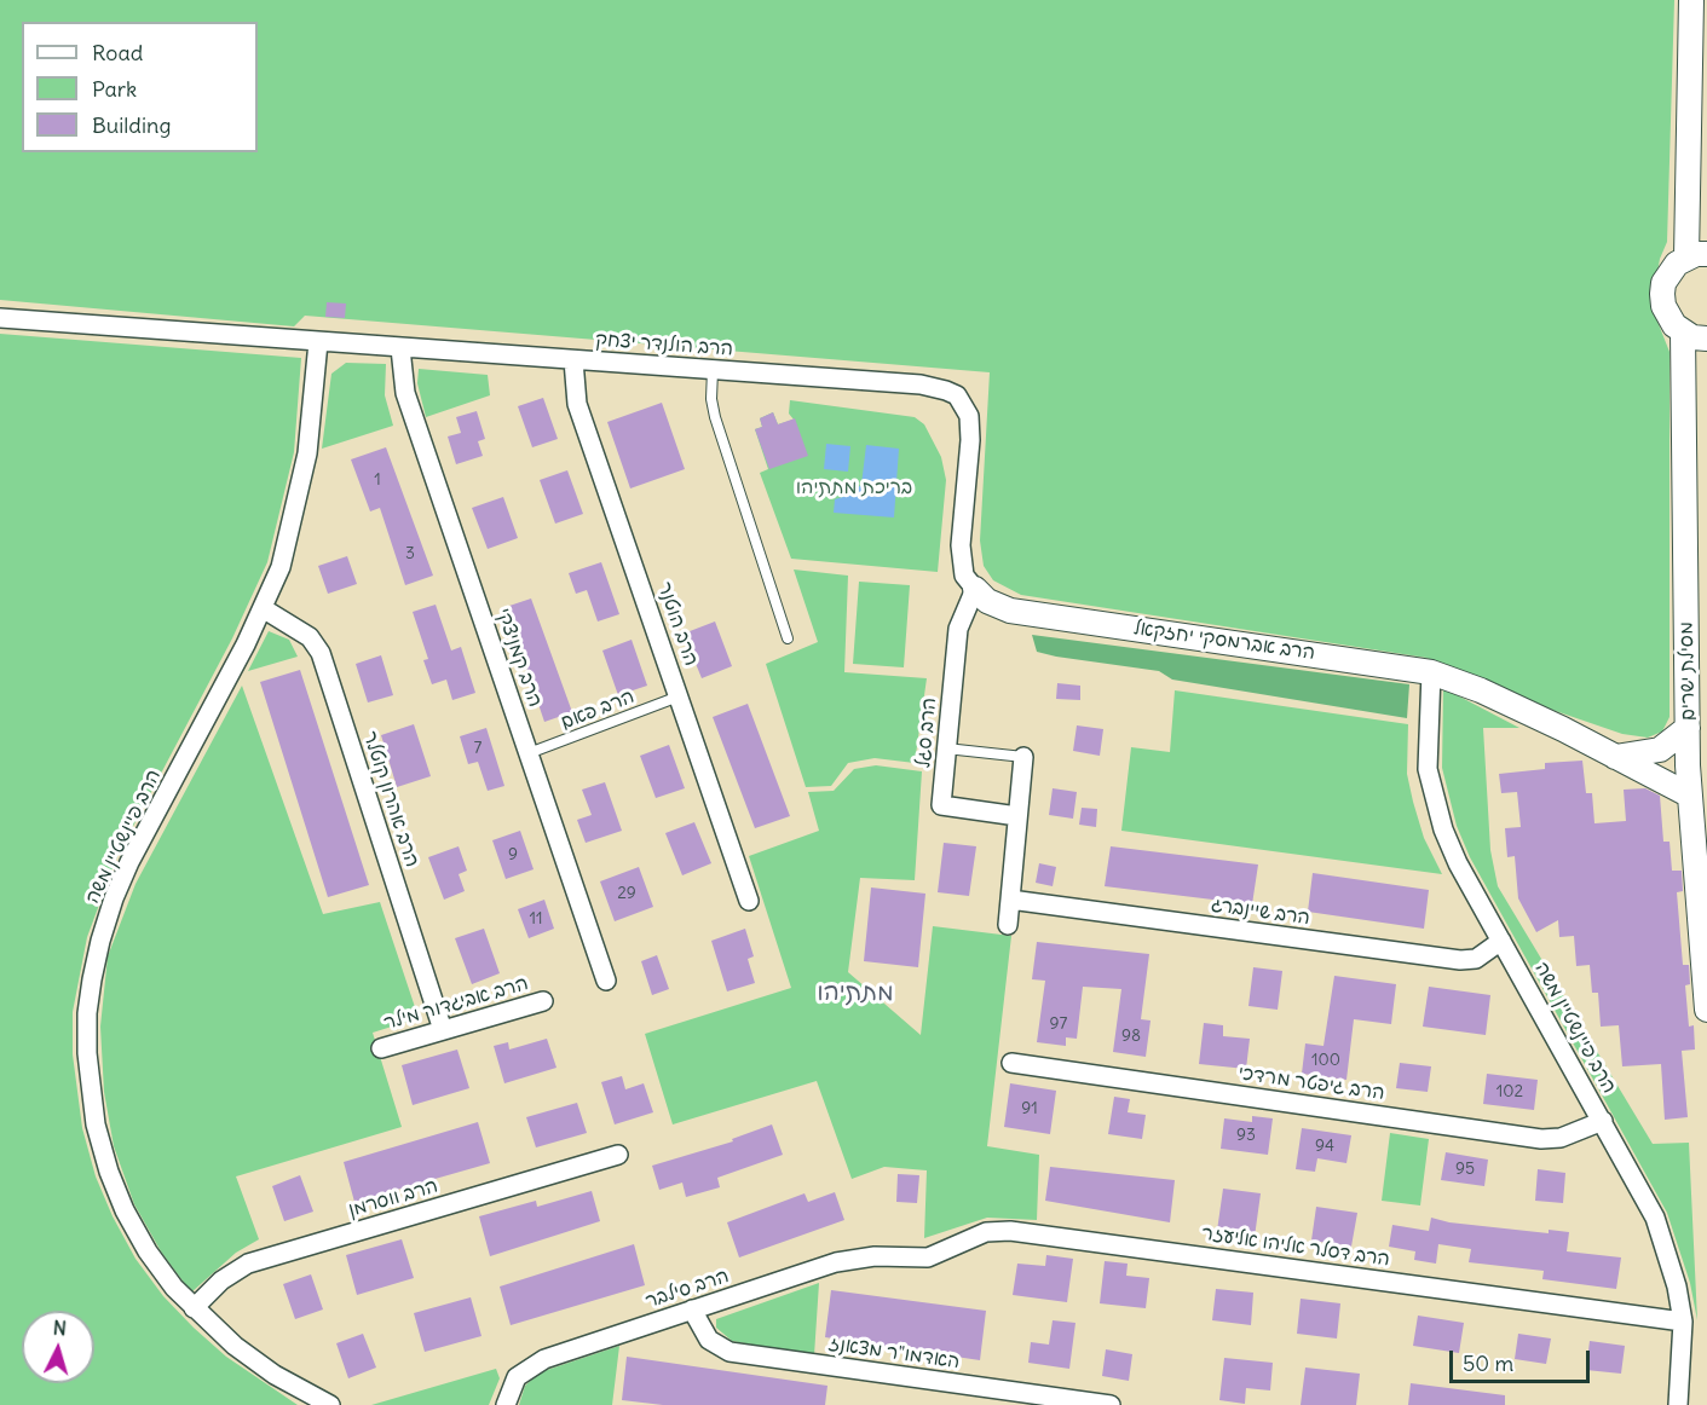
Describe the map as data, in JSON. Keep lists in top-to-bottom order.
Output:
{
  "streets": {
    "street": [
      "הרב הולנדר יצחק",
      "הרב הוטנר",
      "הרב אברמסקי יחזקאל",
      "הרב קמניצקי",
      "מסילת ישרים",
      "הרב סגל",
      "הרב אהרון קוטלר",
      "הרב פיינשטיין משה",
      "הרב שיינברג",
      "הרב אביגדור מילר",
      "הרב גיפטר מרדכי",
      "הרב ווסרמן",
      "הרב דסלר אליהו אליעזר",
      "הרב סילבר",
      "האדמו\"ר מצאנז"
    ],
    "lane": ["הרב פאם"]
  },
  "crossings": [
    ["הרב הולנדר יצחק", "הרב הוטנר"],
    ["הרב הולנדר יצחק", "הרב אברמסקי יחזקאל"],
    ["הרב הולנדר יצחק", "הרב קמניצקי"],
    ["הרב הולנדר יצחק", "הרב סגל"],
    ["הרב הולנדר יצחק", "הרב פיינשטיין משה"],
    ["הרב הוטנר", "הרב פאם"],
    ["הרב אברמסקי יחזקאל", "מסילת ישרים"],
    ["הרב אברמסקי יחזקאל", "הרב סגל"],
    ["הרב אברמסקי יחזקאל", "הרב פיינשטיין משה"],
    ["הרב קמניצקי", "הרב פאם"],
    ["הרב אהרון קוטלר", "הרב פיינשטיין משה"],
    ["הרב אהרון קוטלר", "הרב אביגדור מילר"],
    ["הרב פיינשטיין משה", "הרב שיינברג"],
    ["הרב פיינשטיין משה", "הרב גיפטר מרדכי"],
    ["הרב פיינשטיין משה", "הרב ווסרמן"],
    ["הרב פיינשטיין משה", "הרב דסלר אליהו אליעזר"],
    ["הרב דסלר אליהו אליעזר", "הרב סילבר"],
    ["הרב סילבר", "האדמו\"ר מצאנז"]
  ],
  "districts": ["מתתיהו"],
  "parks": ["בריכת מתתיהו"],
  "house_numbers": [
    "1",
    "3",
    "7",
    "9",
    "29",
    "11",
    "97",
    "98",
    "100",
    "102",
    "91",
    "93",
    "94",
    "95"
  ],
  "legend": ["Road", "Park", "Building"],
  "scale_bar": "50 m",
  "north": "top"
}
